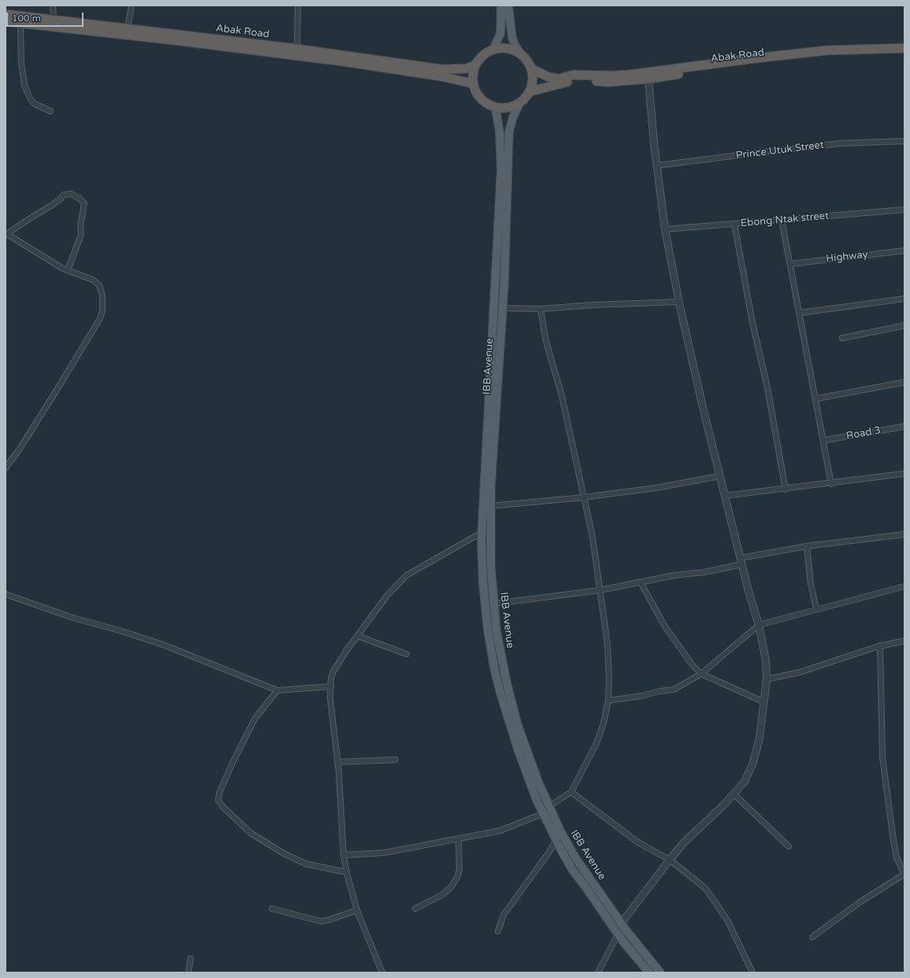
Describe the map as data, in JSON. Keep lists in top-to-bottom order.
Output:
{
  "streets": {
    "highway": ["Abak Road"],
    "main road": ["IBB Avenue"],
    "street": [
      "Prince Utuk Street",
      "Ebong Ntak street",
      "Highway",
      "Road 3"
    ]
  },
  "crossings": [
    ["Abak Road", "IBB Avenue"]
  ],
  "scale_bar": "100 m"
}
